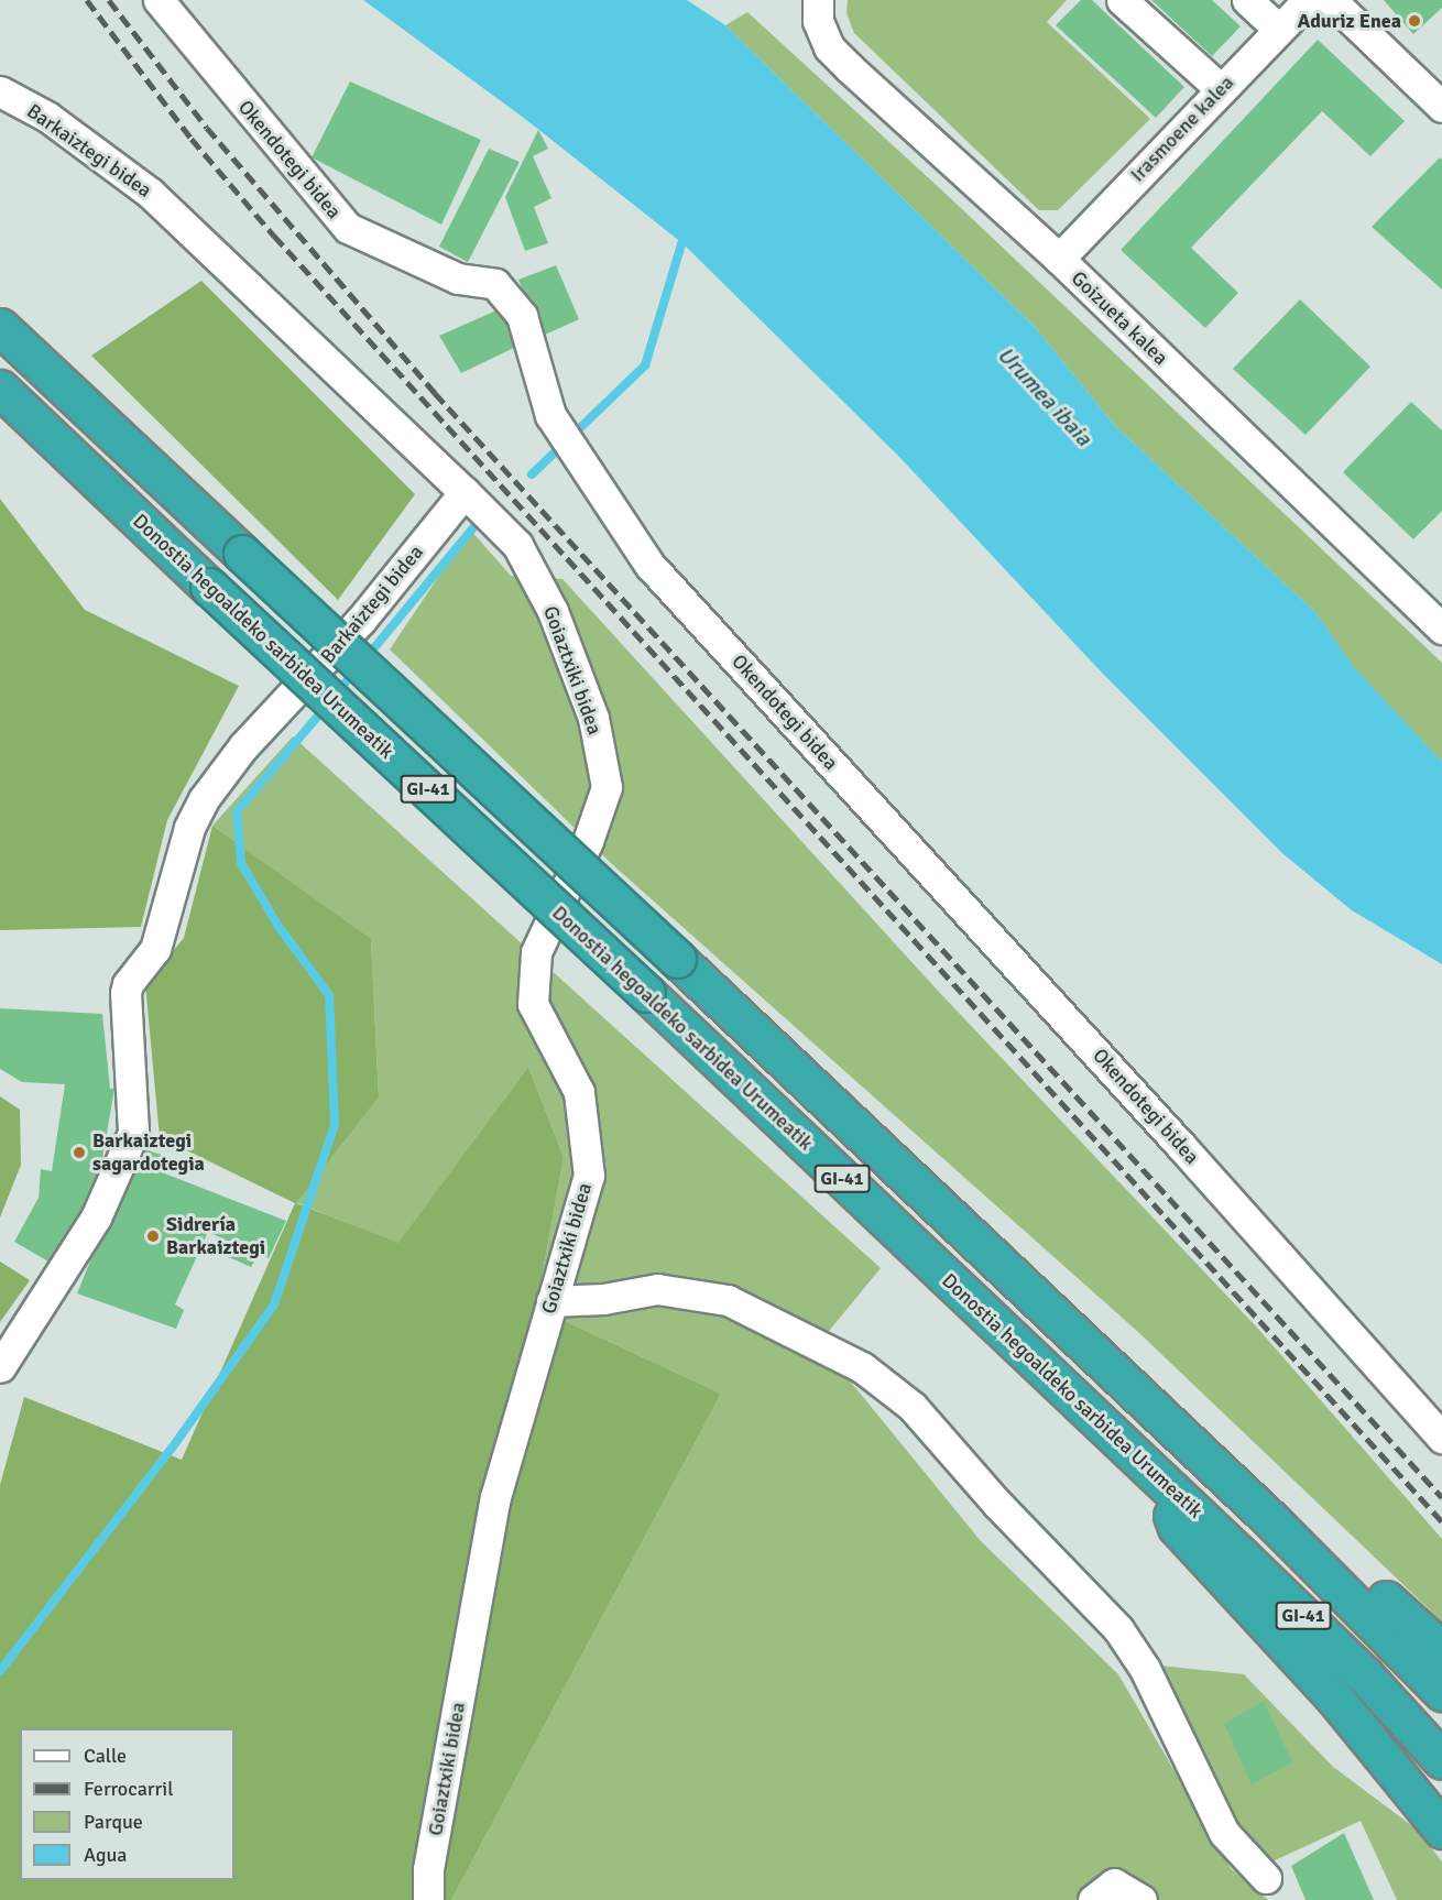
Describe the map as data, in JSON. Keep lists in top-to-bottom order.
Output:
{
  "streets": {
    "highway": ["Donostia hegoaldeko sarbidea Urumeatik", "GI-41"],
    "street": [
      "Irasmoene kalea",
      "Barkaiztegi bidea",
      "Okendotegi bidea",
      "Goizueta kalea",
      "Goiaztxiki bidea"
    ]
  },
  "crossings": [
    ["Irasmoene kalea", "Goizueta kalea"],
    ["Barkaiztegi bidea", "Goiaztxiki bidea"]
  ],
  "water": ["Urumea ibaia"],
  "places": ["Aduriz Enea", "Barkaiztegi sagardotegia", "Sidrería Barkaiztegi"],
  "legend": [
    "Calle",
    "Ferrocarril",
    "Parque",
    "Agua"
  ]
}
